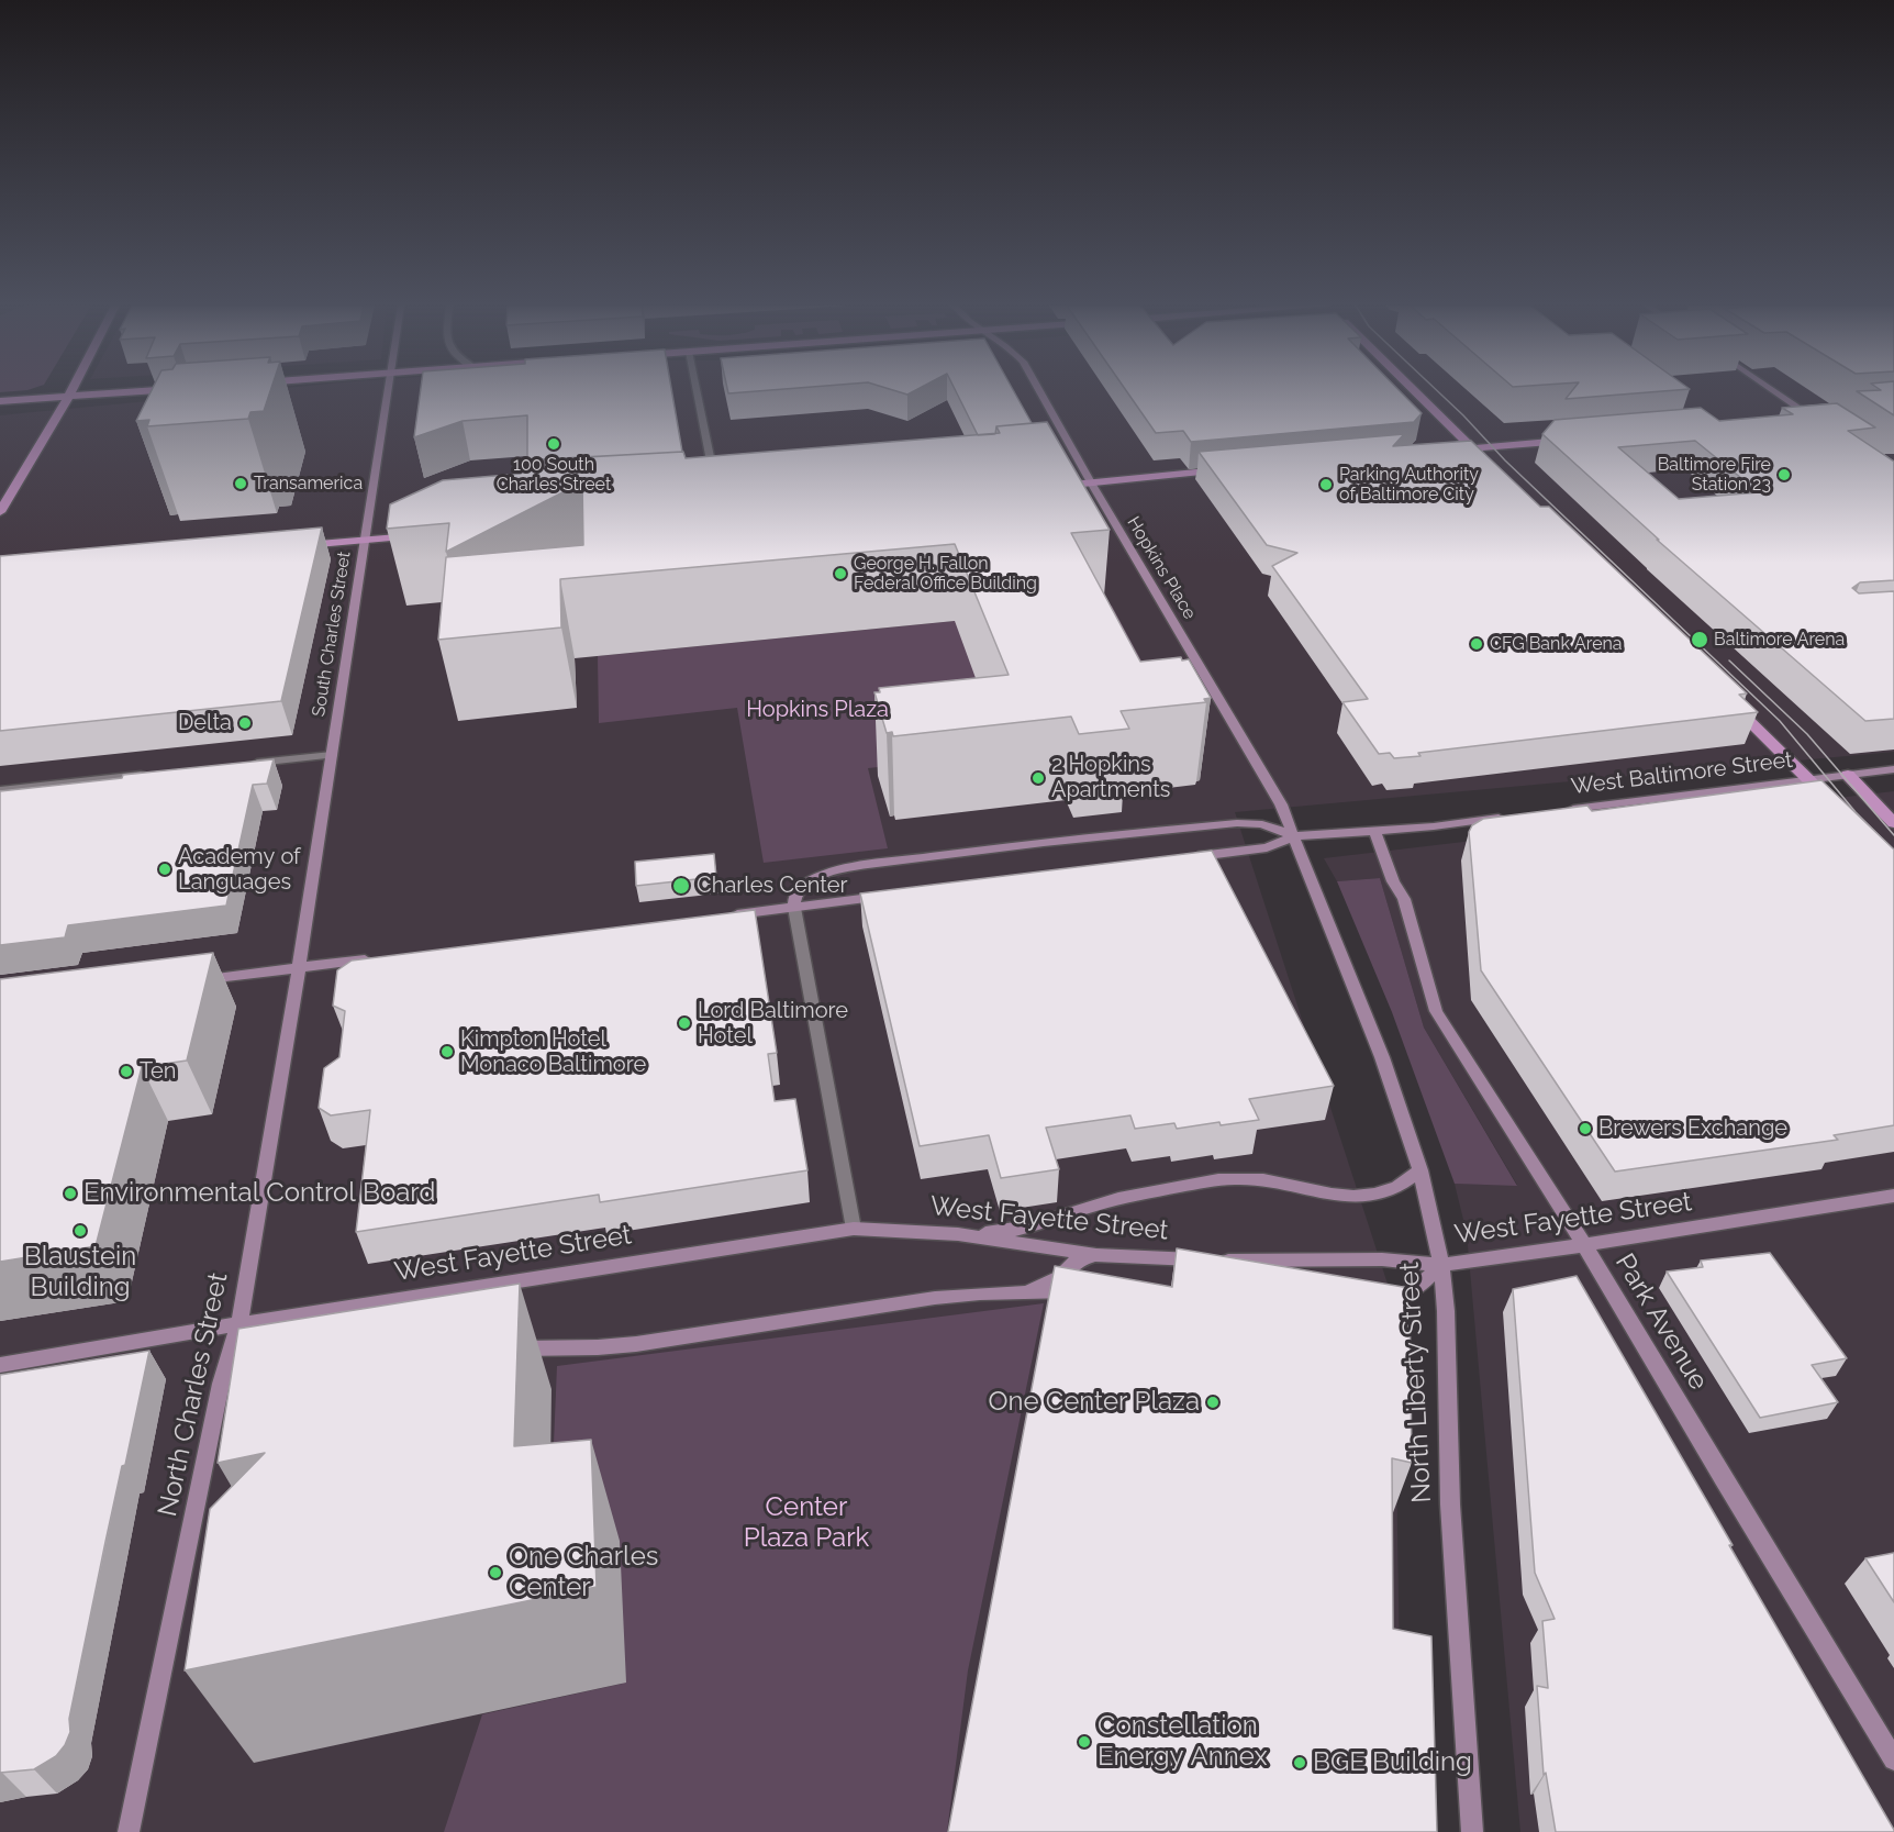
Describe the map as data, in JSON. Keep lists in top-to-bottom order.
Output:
{
  "streets": {
    "main road": [
      "Hopkins Place",
      "South Charles Street",
      "West Baltimore Street",
      "West Fayette Street",
      "Park Avenue",
      "North Liberty Street",
      "North Charles Street"
    ]
  },
  "crossings": [
    ["Hopkins Place", "North Liberty Street"],
    ["South Charles Street", "North Charles Street"],
    ["West Fayette Street", "Park Avenue"],
    ["West Fayette Street", "North Liberty Street"],
    ["West Fayette Street", "North Charles Street"]
  ],
  "parks": ["Hopkins Plaza", "Center Plaza Park"],
  "places": [
    "100 South Charles Street",
    "Baltimore Fire Station 23",
    "Transamerica",
    "Parking Authority of Baltimore City",
    "George H. Fallon Federal Office Building",
    "Baltimore Arena",
    "CFG Bank Arena",
    "Delta",
    "2 Hopkins Apartments",
    "Academy of Languages",
    "Charles Center",
    "Lord Baltimore Hotel",
    "Kimpton Hotel Monaco Baltimore",
    "Ten",
    "Brewers Exchange",
    "Environmental Control Board",
    "Blaustein Building",
    "One Center Plaza",
    "One Charles Center",
    "Constellation Energy Annex",
    "BGE Building"
  ]
}
